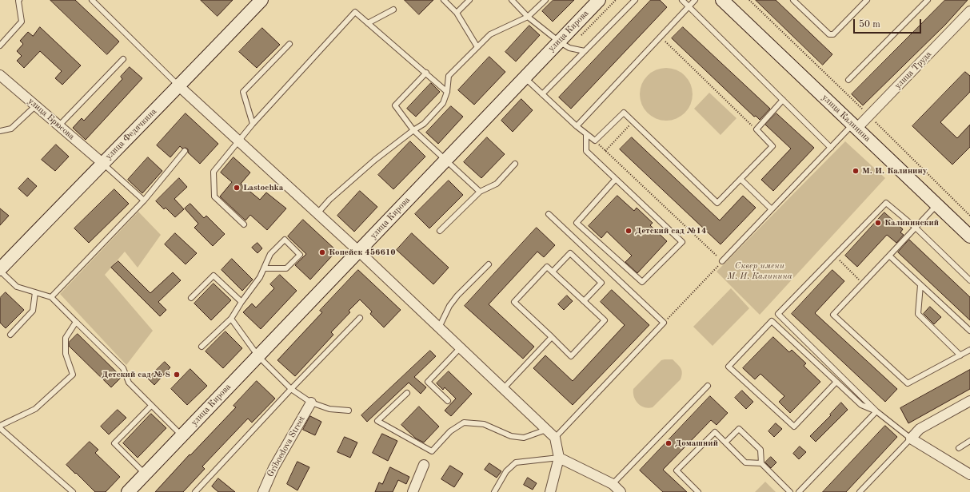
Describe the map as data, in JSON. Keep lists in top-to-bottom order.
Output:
{
  "streets": {
    "street": [
      "улица Кирова",
      "улица Труда",
      "улица Калинина",
      "улица Брюсова",
      "улица Федячкина",
      "Griboedova Street"
    ]
  },
  "crossings": [
    ["улица Труда", "улица Калинина"],
    ["улица Брюсова", "улица Федячкина"]
  ],
  "parks": ["Сквер имени М. И. Калинина"],
  "places": [
    "М. И. Калинину",
    "Lastochka",
    "Калининский",
    "Детский сад №14",
    "Копейск 456610",
    "Детский сад № 8",
    "Домашний"
  ],
  "scale_bar": "50 m"
}
